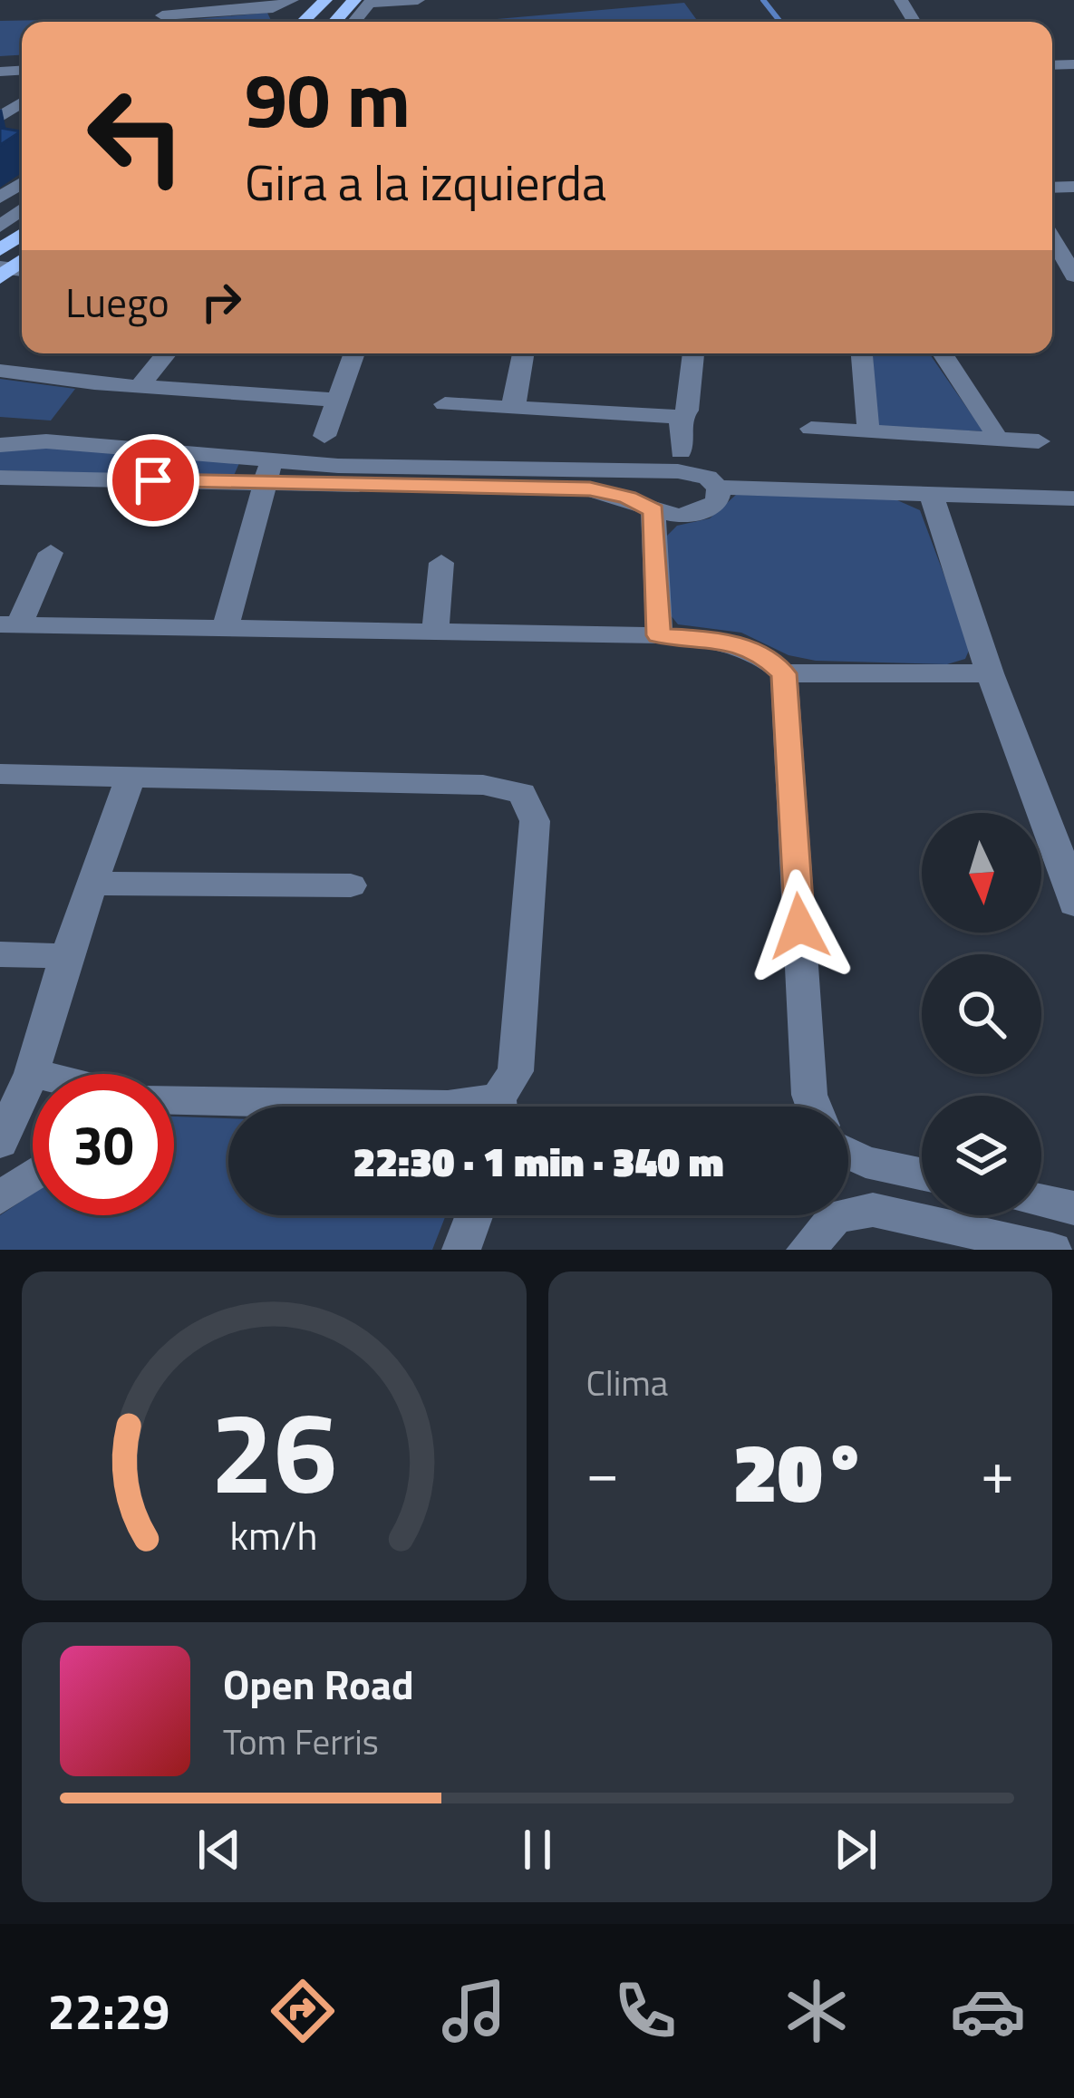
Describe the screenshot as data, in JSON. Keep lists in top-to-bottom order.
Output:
{
  "north": "bottom",
  "page": {
    "turn": ["90 m", "Gira a la izquierda"],
    "then": "Luego",
    "limit": "30",
    "trip": "22:30 · 1 min · 340 m",
    "tile": "Clima",
    "heat": ["−", "20°", "+"],
    "song": ["Open Road", "Tom Ferris"],
    "tabs": "22:29",
    "gauge": ["26", "km/h"]
  }
}
